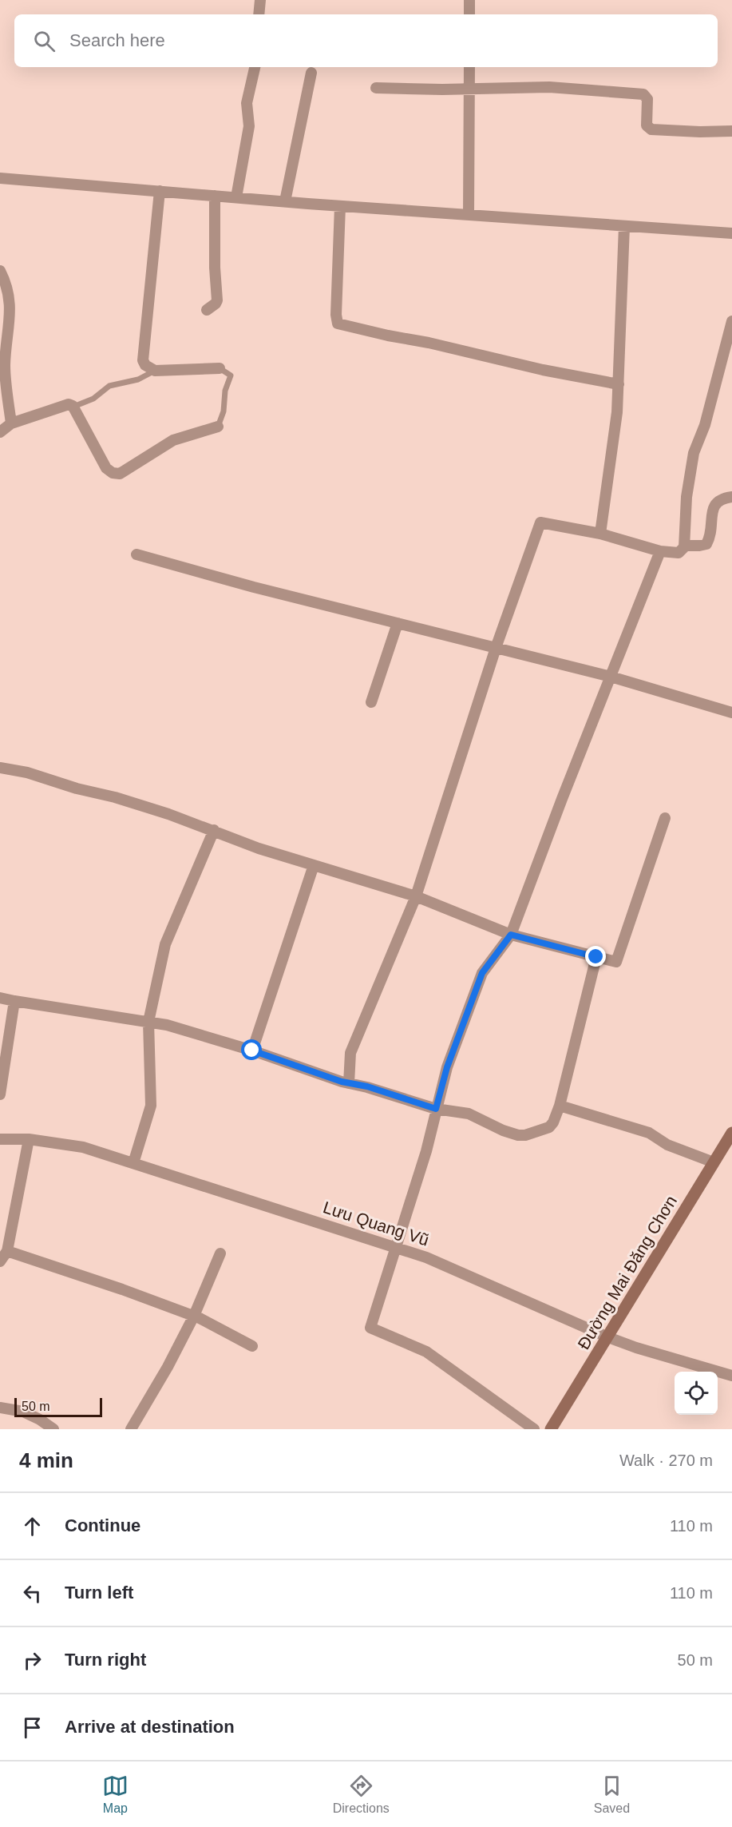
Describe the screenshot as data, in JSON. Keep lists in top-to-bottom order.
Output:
{
  "streets": {
    "main road": ["Đường Mai Đăng Chơn"],
    "street": ["Lưu Quang Vũ"]
  },
  "crossings": [
    ["Lưu Quang Vũ", "Đường Mai Đăng Chơn"]
  ],
  "scale_bar": "50 m",
  "page": {
    "search": "Search here",
    "scale": "50 m",
    "heading": ["4 min", "Walk · 270 m"],
    "list": [
      ["Continue", "110 m"],
      ["Turn left", "110 m"],
      ["Turn right", "50 m"],
      "Arrive at destination"
    ],
    "nav": ["Map", "Directions", "Saved"]
  }
}
